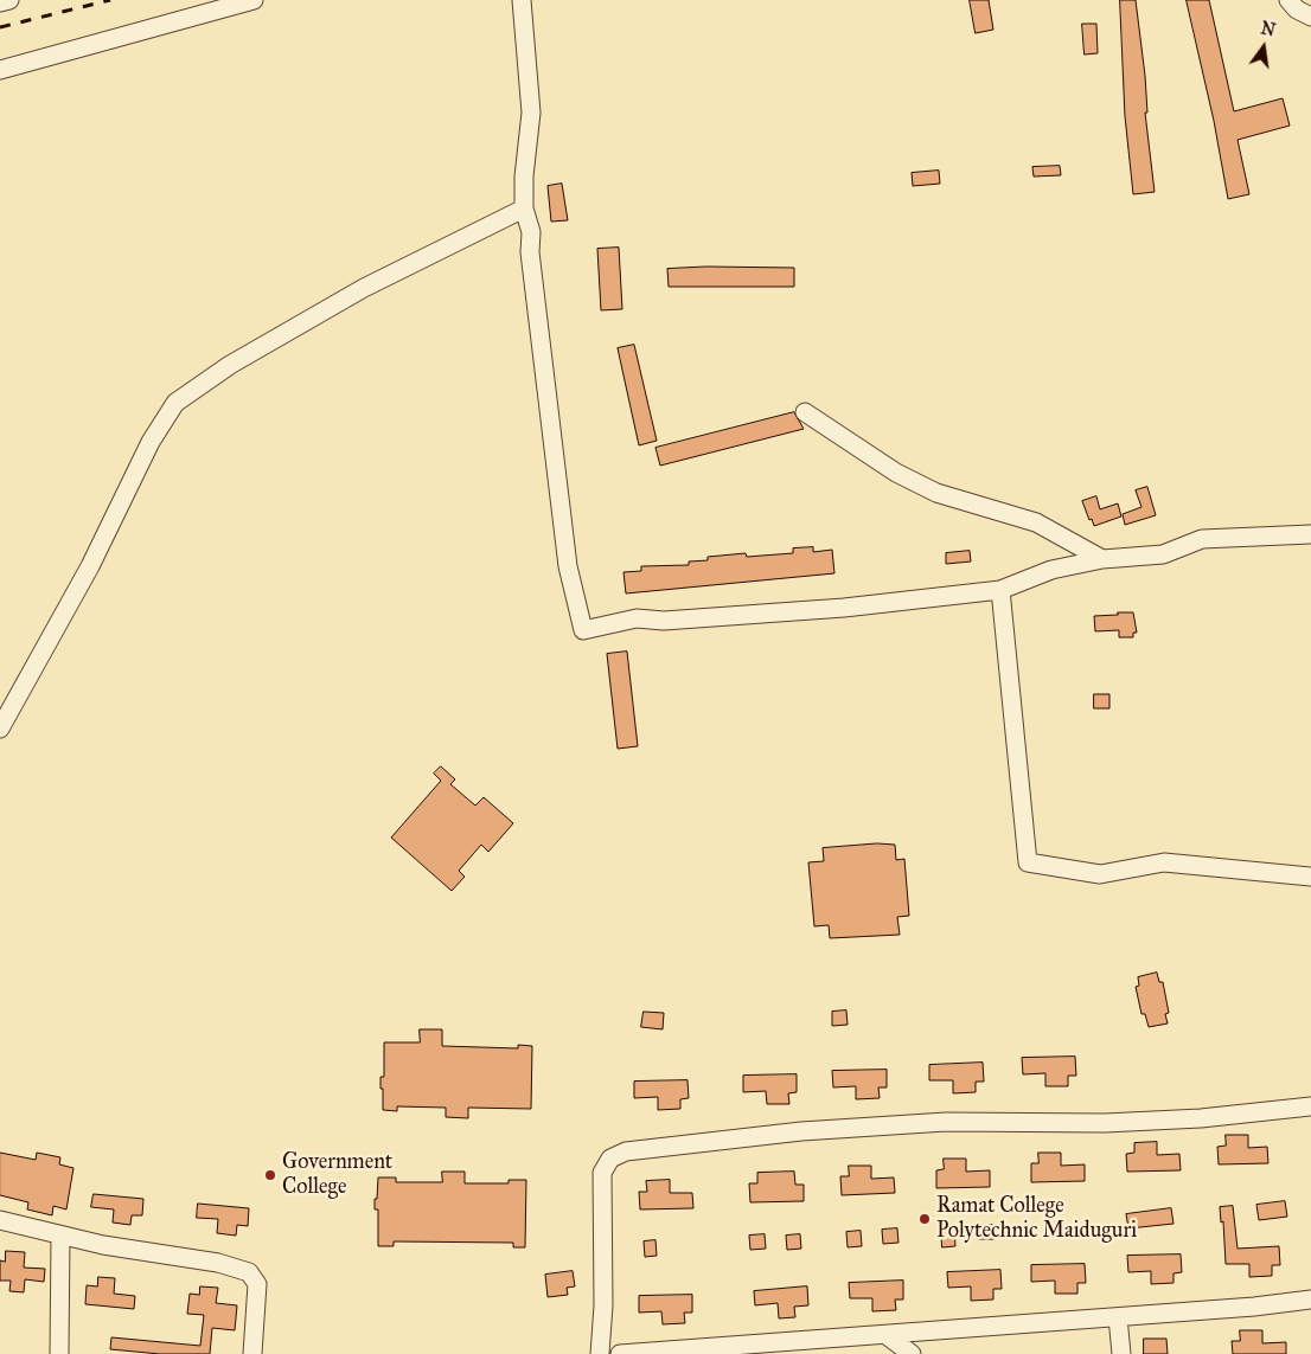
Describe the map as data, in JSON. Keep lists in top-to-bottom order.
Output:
{
  "places": ["Government College", "Ramat College Polytechnic Maiduguri"],
  "north": "top"
}
